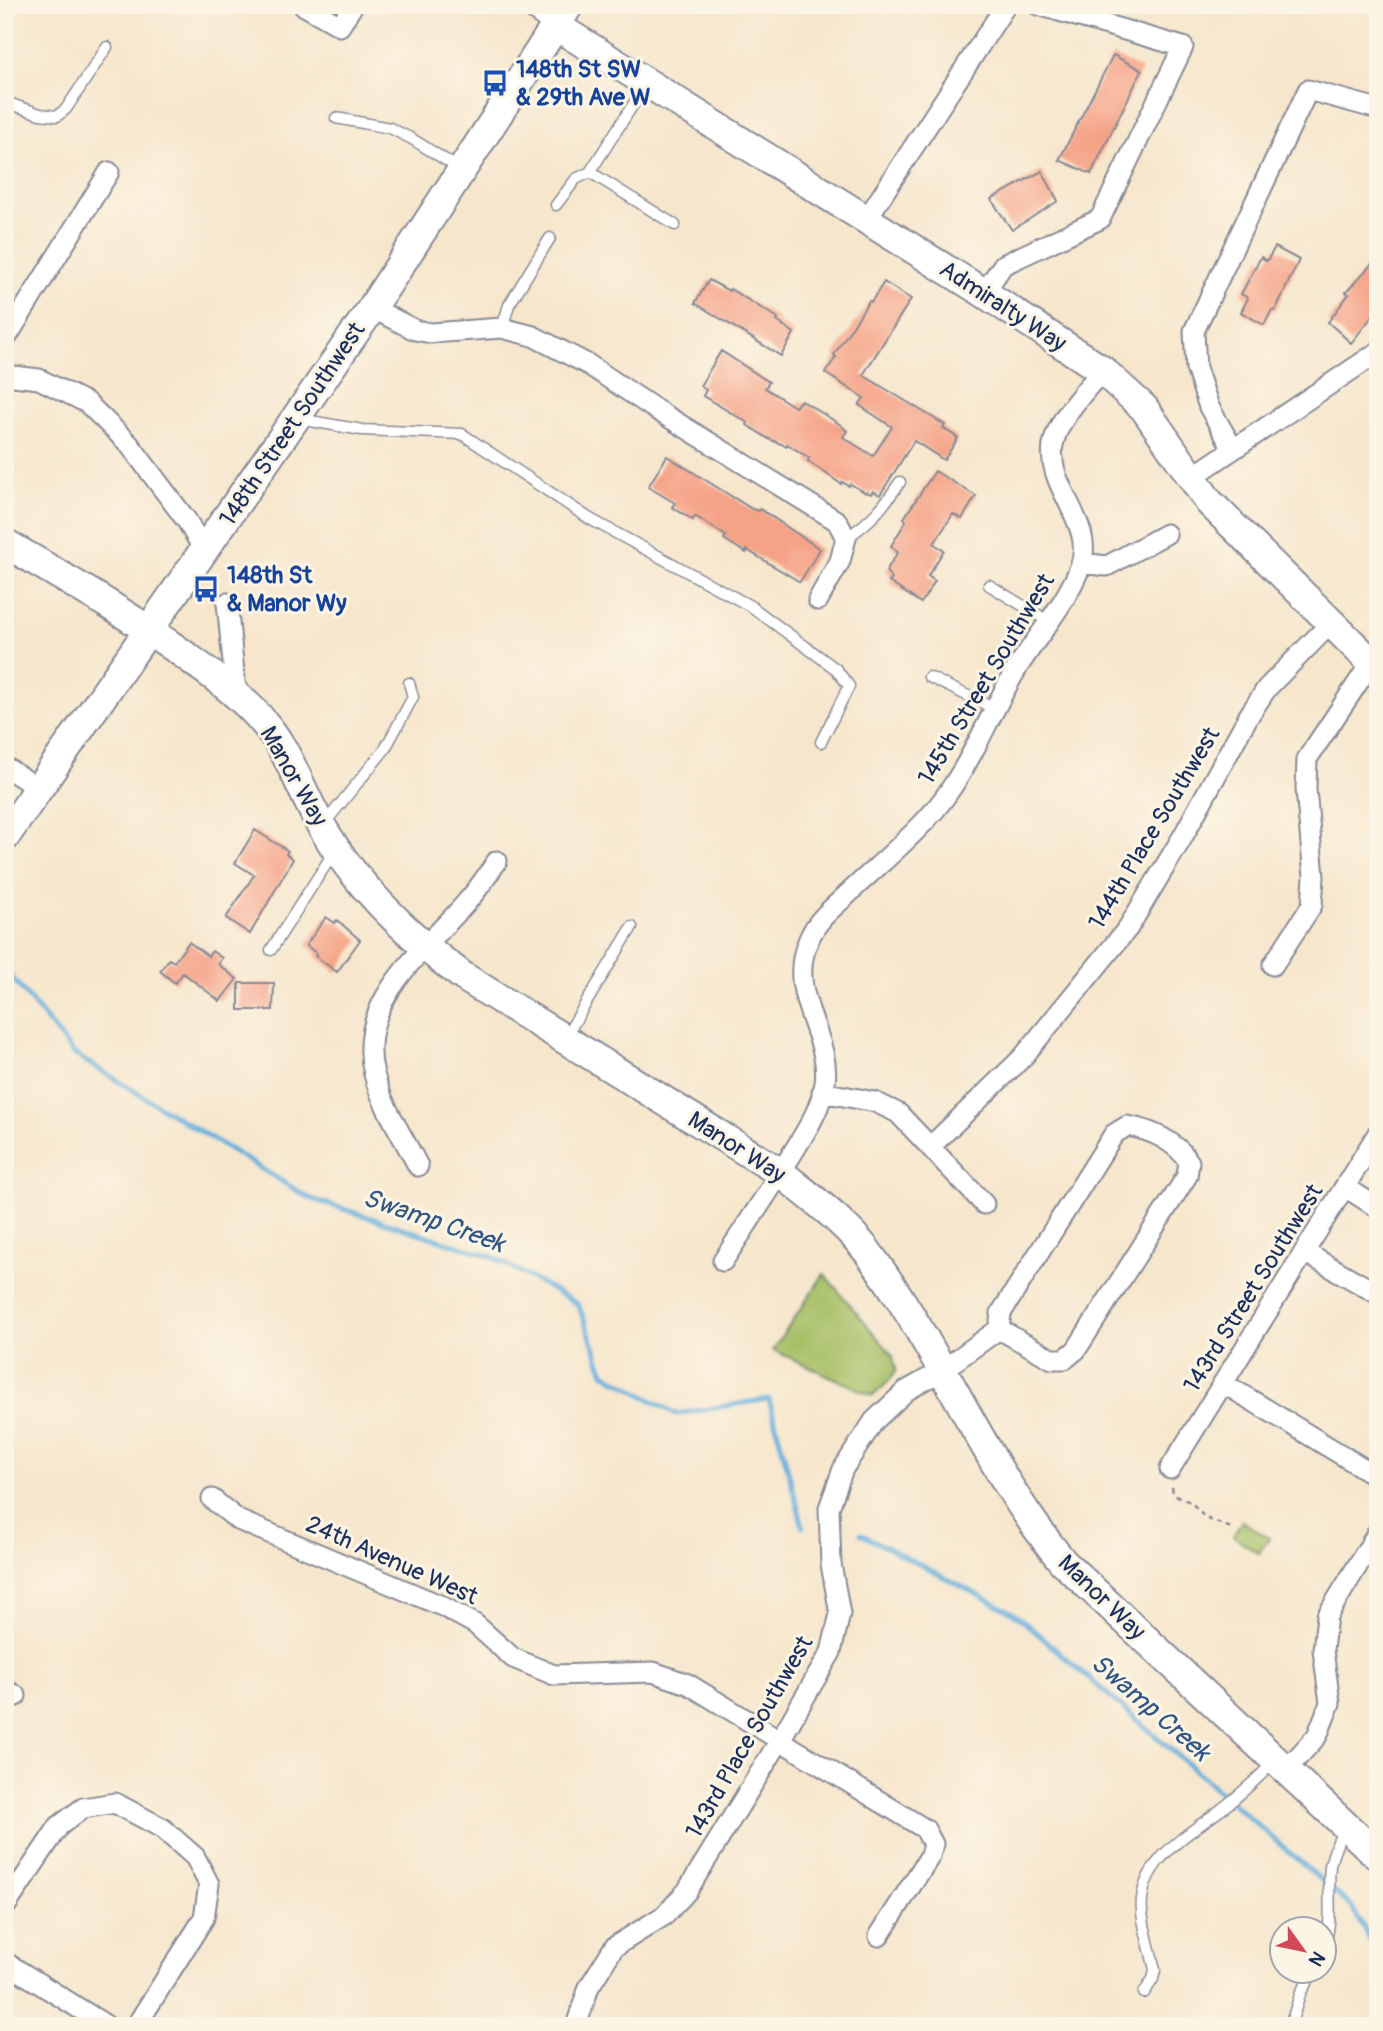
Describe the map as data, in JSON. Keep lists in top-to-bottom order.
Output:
{
  "streets": {
    "street": [
      "Admiralty Way",
      "148th Street Southwest",
      "145th Street Southwest",
      "Manor Way",
      "144th Place Southwest",
      "143rd Street Southwest",
      "24th Avenue West",
      "143rd Place Southwest"
    ]
  },
  "crossings": [
    ["Admiralty Way", "148th Street Southwest"],
    ["Admiralty Way", "145th Street Southwest"],
    ["Admiralty Way", "144th Place Southwest"],
    ["148th Street Southwest", "Manor Way"],
    ["145th Street Southwest", "Manor Way"],
    ["Manor Way", "143rd Place Southwest"],
    ["24th Avenue West", "143rd Place Southwest"]
  ],
  "water": ["Swamp Creek"],
  "places": {
    "bus stop": ["148th St SW & 29th Ave W", "148th St & Manor Wy"]
  },
  "north": "bottom right"
}
